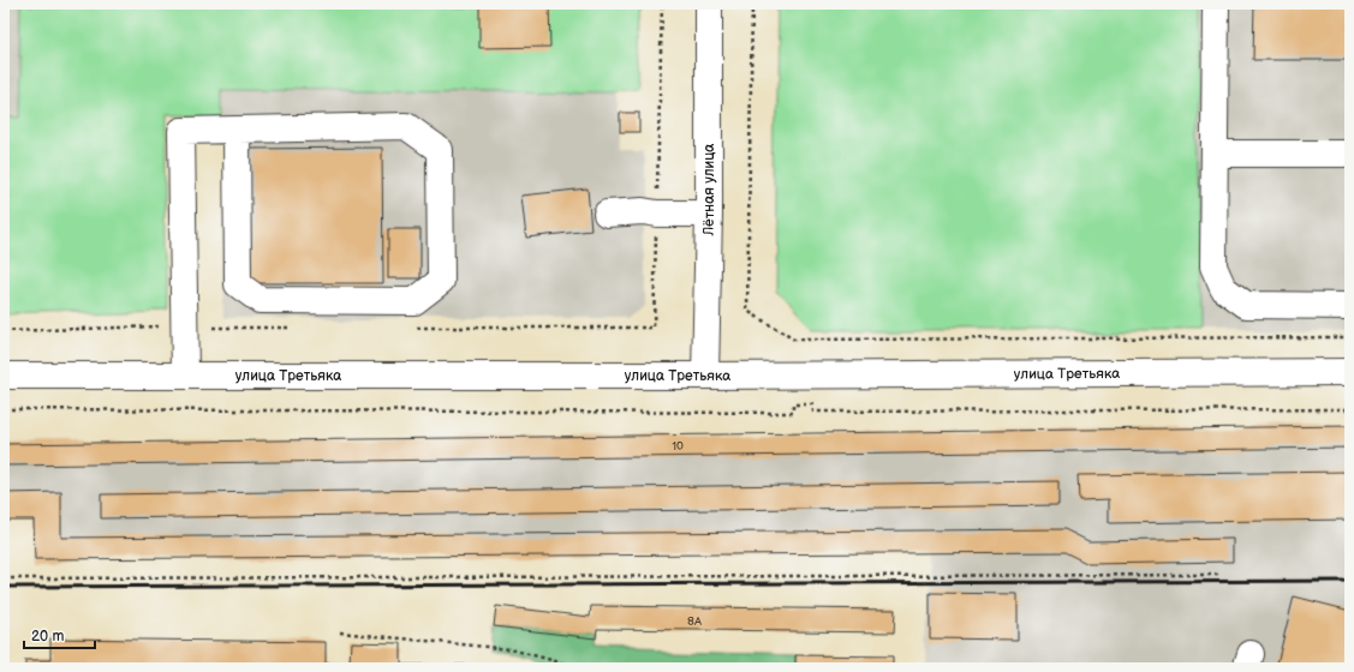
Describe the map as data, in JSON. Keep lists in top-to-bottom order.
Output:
{
  "streets": {
    "street": ["Лётная улица", "улица Третьяка"]
  },
  "crossings": [
    ["Лётная улица", "улица Третьяка"]
  ],
  "house_numbers": ["10", "8А"],
  "scale_bar": "20 m"
}
